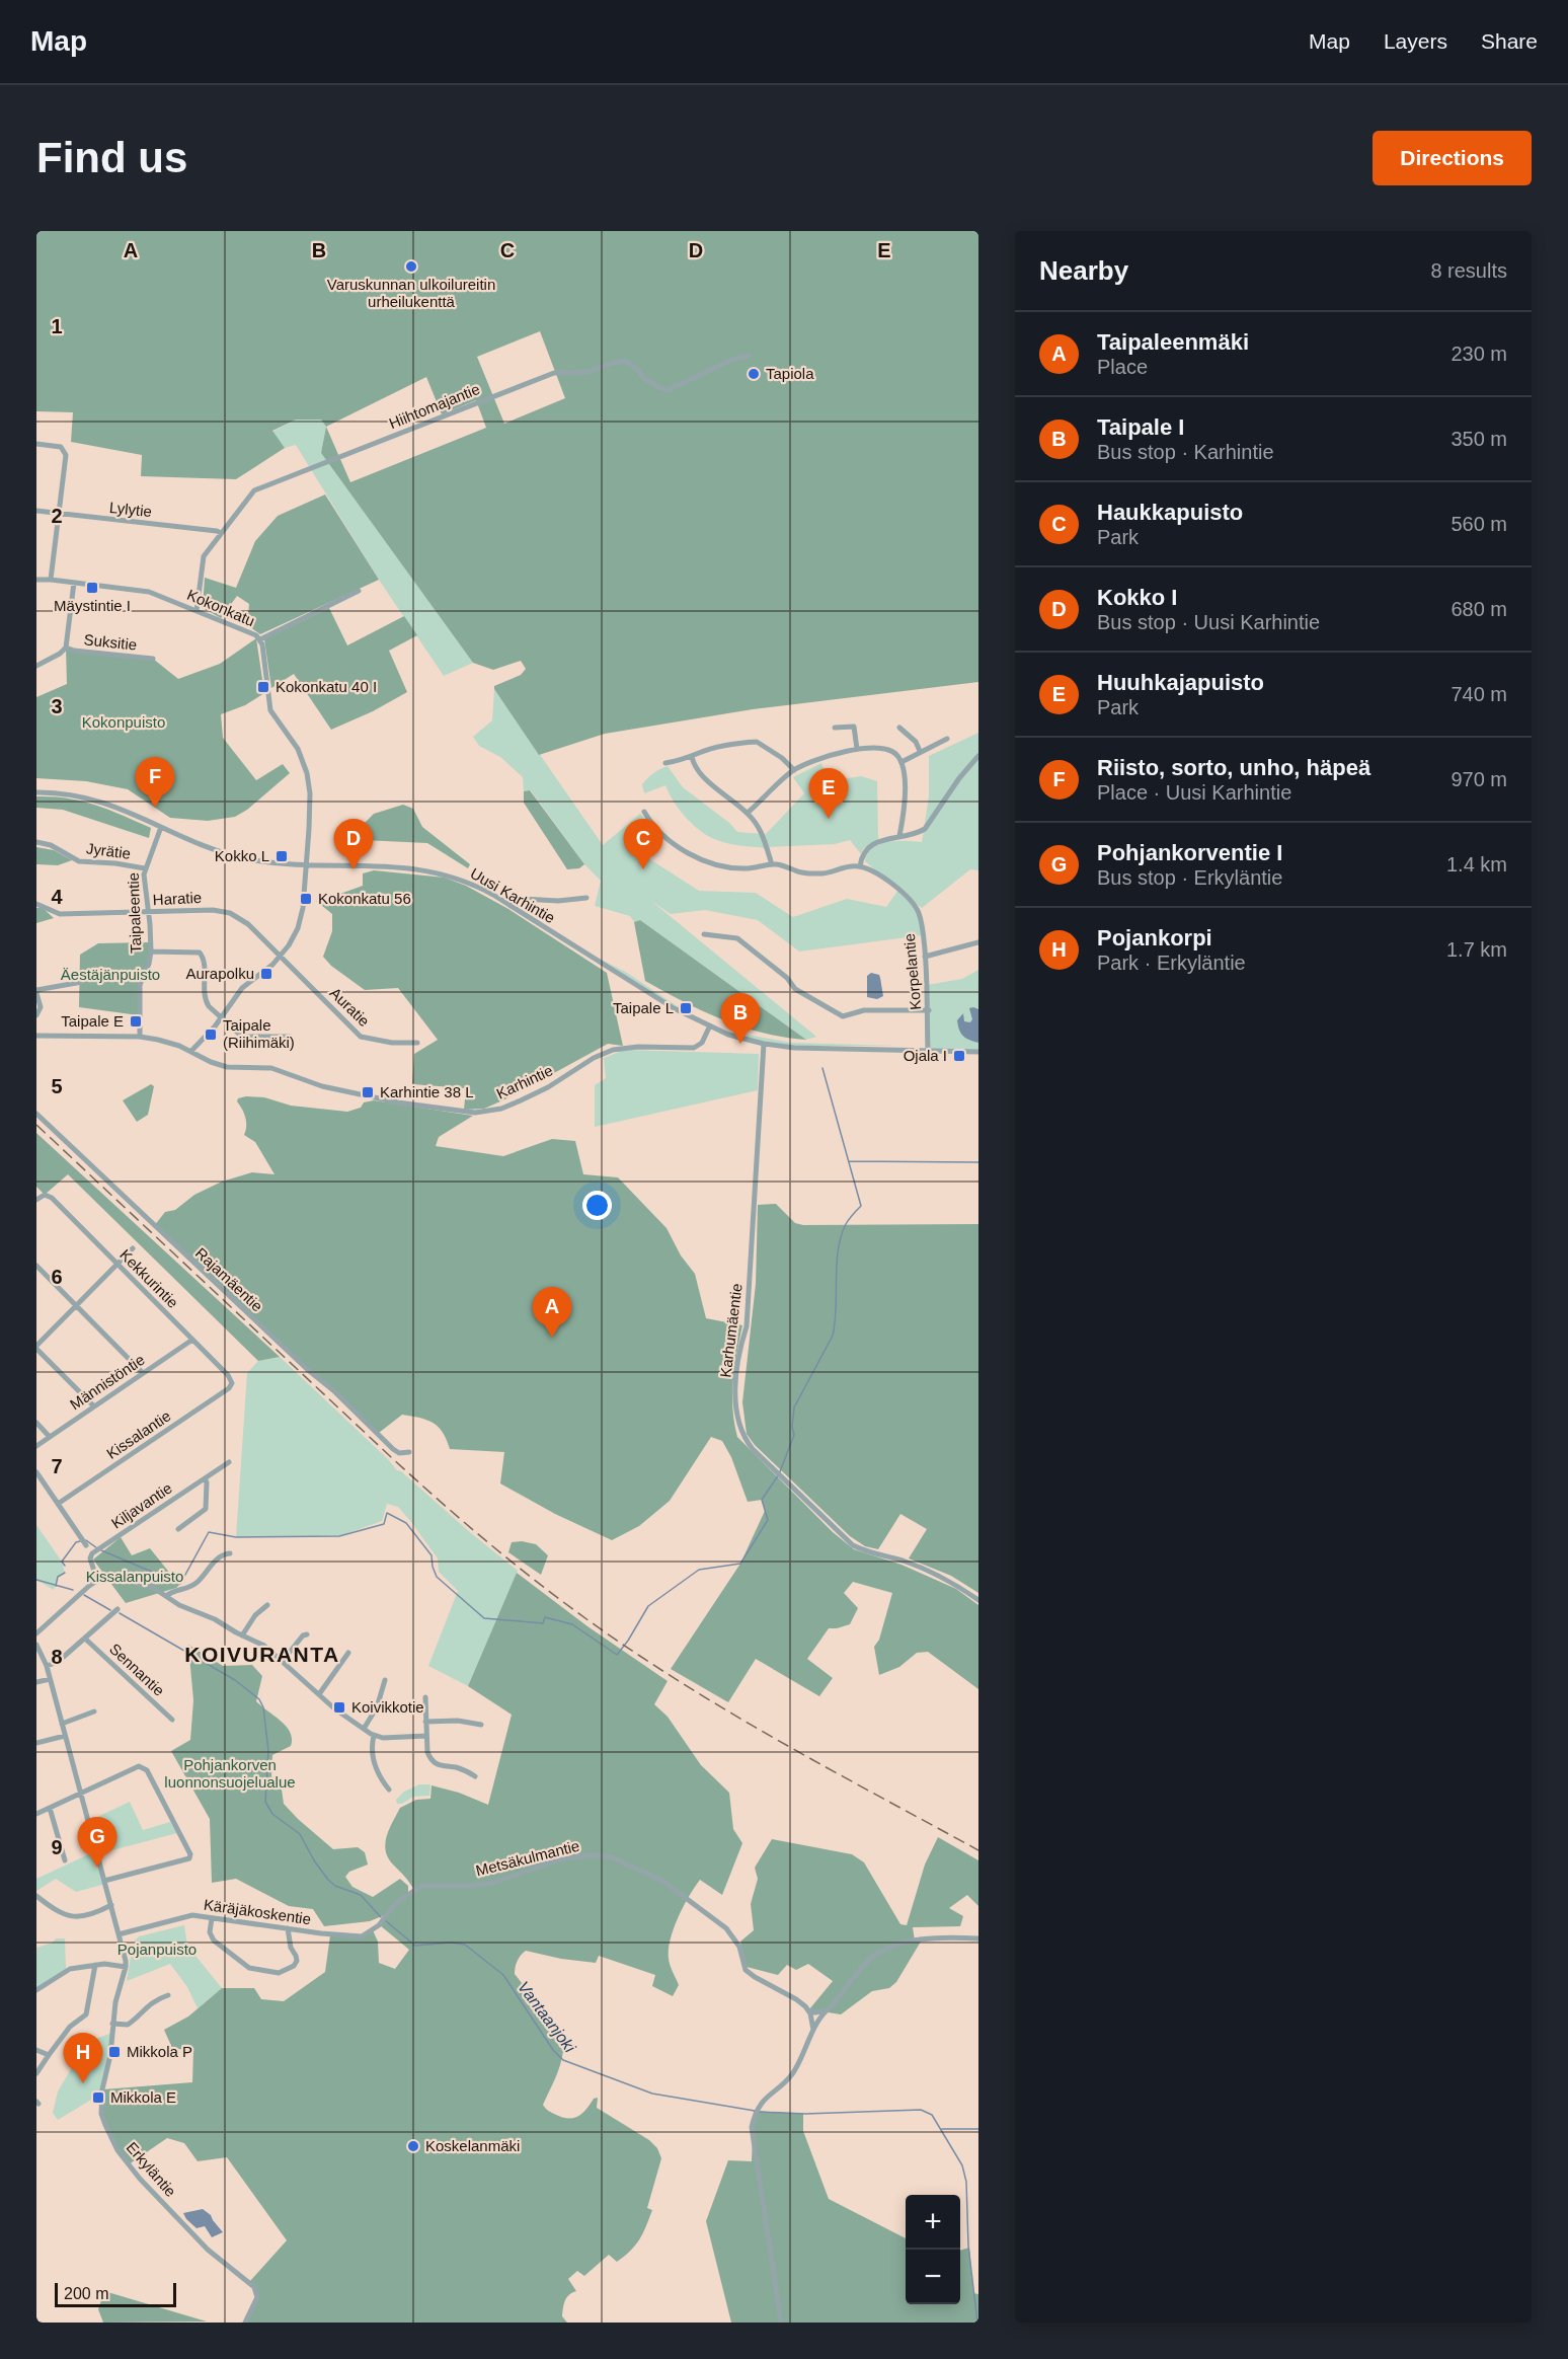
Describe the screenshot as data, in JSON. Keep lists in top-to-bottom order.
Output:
{
  "streets": {
    "street": [
      "Hiihtomajantie",
      "Lylytie",
      "Kokonkatu",
      "Suksitie",
      "Jyrätie",
      "Uusi Karhintie",
      "Haratie",
      "Taipaleentie",
      "Korpelantie",
      "Auratie",
      "Karhintie",
      "Kekkurintie",
      "Rajamäentie",
      "Karhumäentie",
      "Männistöntie",
      "Kissalantie",
      "Kiljavantie",
      "Sennantie",
      "Metsäkulmantie",
      "Käräjäkoskentie",
      "Erkyläntie"
    ]
  },
  "crossings": [
    ["Hiihtomajantie", "Lylytie"],
    ["Hiihtomajantie", "Kokonkatu"],
    ["Kokonkatu", "Uusi Karhintie"],
    ["Kokonkatu", "Haratie"],
    ["Kokonkatu", "Auratie"],
    ["Kokonkatu", "Karhintie"],
    ["Jyrätie", "Taipaleentie"],
    ["Uusi Karhintie", "Taipaleentie"],
    ["Uusi Karhintie", "Karhintie"],
    ["Haratie", "Taipaleentie"],
    ["Haratie", "Auratie"],
    ["Taipaleentie", "Karhintie"],
    ["Kekkurintie", "Männistöntie"],
    ["Kekkurintie", "Kissalantie"],
    ["Metsäkulmantie", "Käräjäkoskentie"],
    ["Käräjäkoskentie", "Erkyläntie"]
  ],
  "districts": ["KOIVURANTA"],
  "water": ["Vantaanjoki"],
  "parks": [
    "Kokonpuisto",
    "Äestäjänpuisto",
    "Kissalanpuisto",
    "Pohjankorven luonnonsuojelualue",
    "Pojanpuisto"
  ],
  "places": {
    "other": ["Varuskunnan ulkoilureitin urheilukenttä", "Tapiola", "Koskelanmäki"],
    "transit": [
      "Mäystintie I",
      "Kokonkatu 40 I",
      "Kokko L",
      "Kokonkatu 56",
      "Aurapolku",
      "Taipale L",
      "Taipale E",
      "Taipale (Riihimäki)",
      "Ojala I",
      "Karhintie 38 L",
      "Koivikkotie",
      "Mikkola P",
      "Mikkola E"
    ]
  },
  "scale_bar": "200 m",
  "page": {
    "header": "Map",
    "nav": ["Map", "Layers", "Share"],
    "buttons": "Directions",
    "title": "Find us",
    "heading": ["Nearby", "8 results"],
    "list": [
      {
        "mark": "A",
        "name": "Taipaleenmäki",
        "note": "Place",
        "value": "230 m"
      },
      {
        "mark": "B",
        "name": "Taipale I",
        "note": "Bus stop · Karhintie",
        "value": "350 m"
      },
      {
        "mark": "C",
        "name": "Haukkapuisto",
        "note": "Park",
        "value": "560 m"
      },
      {
        "mark": "D",
        "name": "Kokko I",
        "note": "Bus stop · Uusi Karhintie",
        "value": "680 m"
      },
      {
        "mark": "E",
        "name": "Huuhkajapuisto",
        "note": "Park",
        "value": "740 m"
      },
      {
        "mark": "F",
        "name": "Riisto, sorto, unho, häpeä",
        "note": "Place · Uusi Karhintie",
        "value": "970 m"
      },
      {
        "mark": "G",
        "name": "Pohjankorventie I",
        "note": "Bus stop · Erkyläntie",
        "value": "1.4 km"
      },
      {
        "mark": "H",
        "name": "Pojankorpi",
        "note": "Park · Erkyläntie",
        "value": "1.7 km"
      }
    ],
    "pins": [
      "F",
      "E",
      "C",
      "D",
      "B",
      "A",
      "G",
      "H"
    ],
    "map_buttons": ["+", "−"],
    "scale": "200 m"
  },
  "grid": {
    "columns": [
      "A",
      "B",
      "C",
      "D",
      "E"
    ],
    "rows": [
      "1",
      "2",
      "3",
      "4",
      "5",
      "6",
      "7",
      "8",
      "9"
    ]
  }
}
